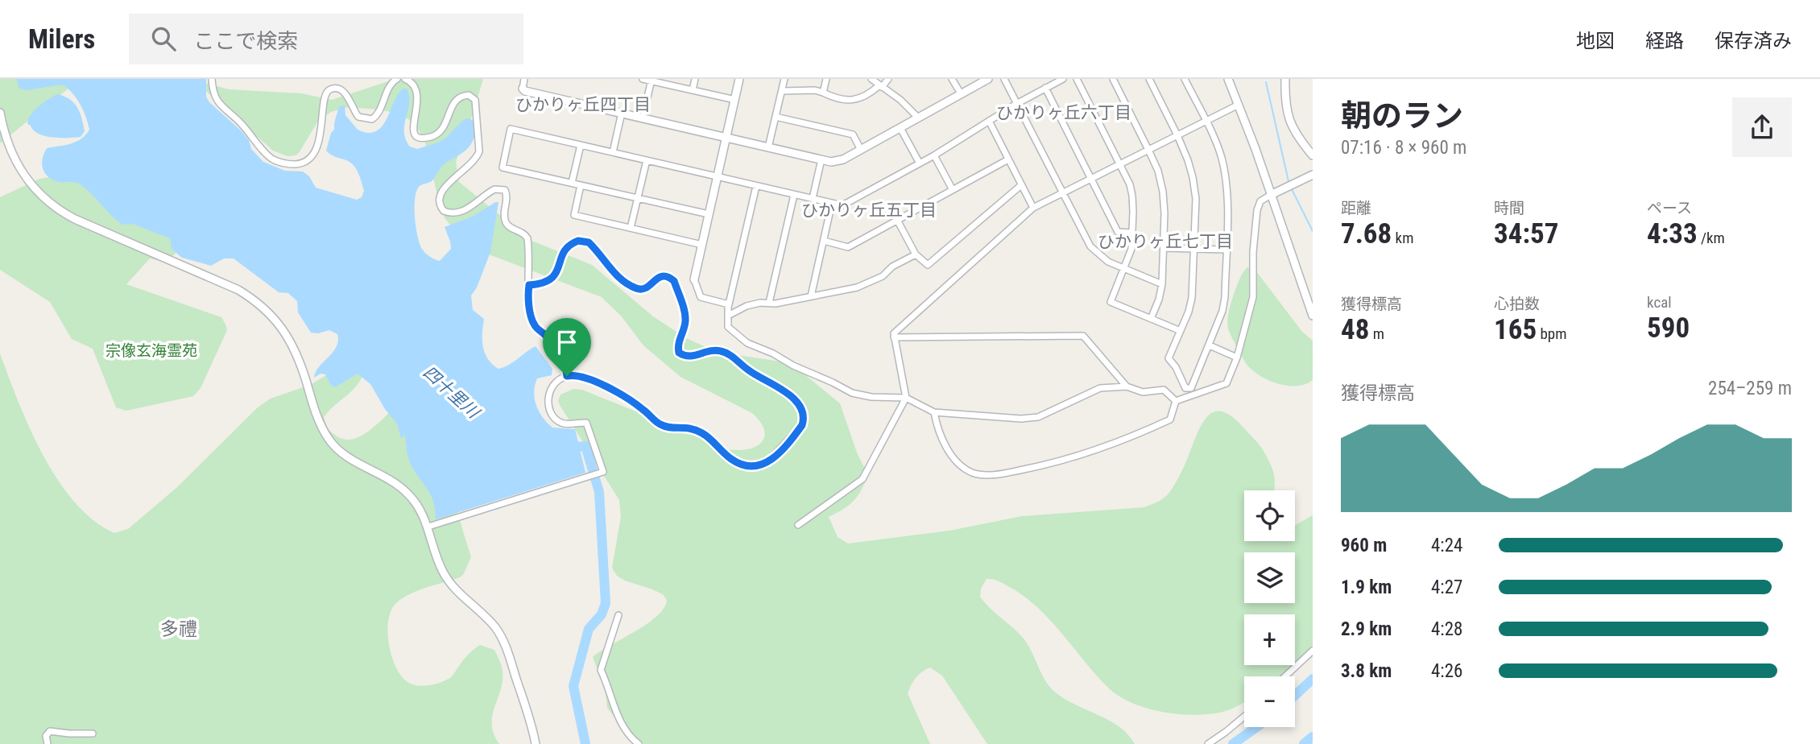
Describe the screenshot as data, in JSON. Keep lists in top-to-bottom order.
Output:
{
  "districts": [
    "ひかりヶ丘四丁目",
    "ひかりヶ丘六丁目",
    "ひかりヶ丘五丁目",
    "ひかりヶ丘七丁目",
    "多禮"
  ],
  "water": ["四十里川"],
  "parks": ["宗像玄海霊苑"],
  "page": {
    "header": "Milers",
    "search": "ここで検索",
    "nav": ["地図", "経路", "保存済み"],
    "heading": ["朝のラン", "07:16 · 8 × 960 m"],
    "stats": [
      ["距離", "7.68 km"],
      ["時間", "34:57"],
      ["ペース", "4:33 /km"],
      ["獲得標高", "48 m"],
      ["心拍数", "165 bpm"],
      ["kcal", "590"]
    ],
    "chart": ["獲得標高", "254–259 m"],
    "map_buttons": ["+", "−"],
    "list": [
      {
        "name": "960 m",
        "note": "4:24"
      },
      {
        "name": "1.9 km",
        "note": "4:27"
      },
      {
        "name": "2.9 km",
        "note": "4:28"
      },
      {
        "name": "3.8 km",
        "note": "4:26"
      }
    ]
  }
}
